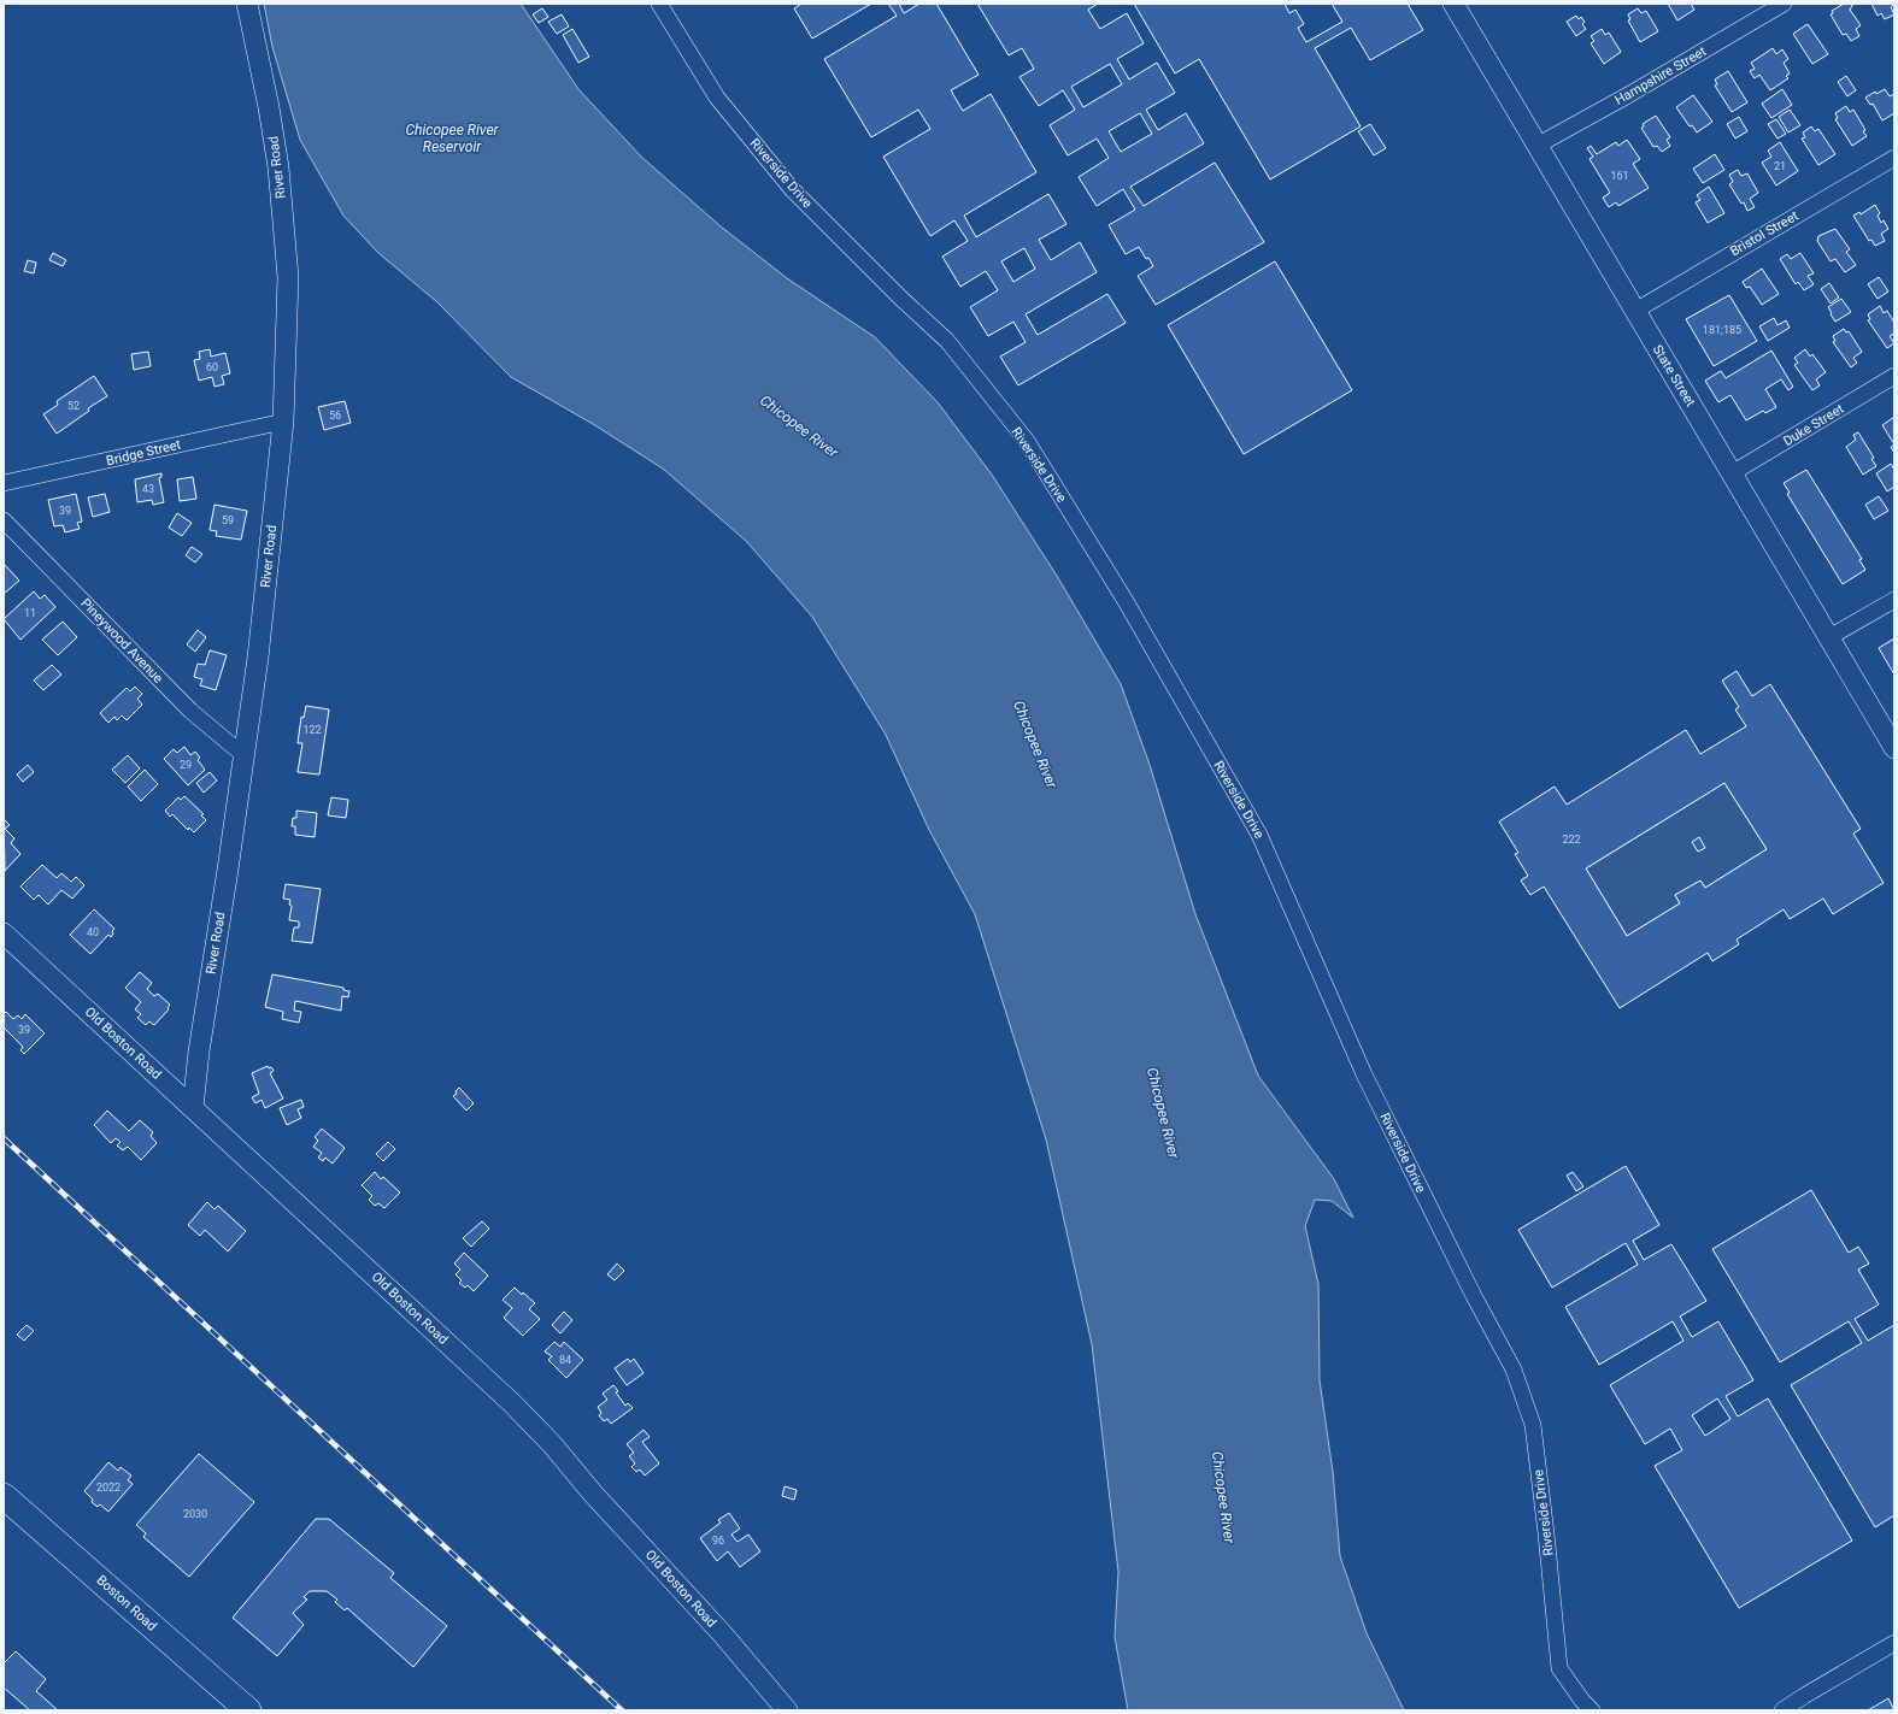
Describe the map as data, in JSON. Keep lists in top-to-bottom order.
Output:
{
  "streets": {
    "main road": ["Boston Road"],
    "street": [
      "Hampshire Street",
      "River Road",
      "Riverside Drive",
      "Bristol Street",
      "State Street",
      "Duke Street",
      "Bridge Street",
      "Pineywood Avenue",
      "Old Boston Road"
    ]
  },
  "crossings": [
    ["Hampshire Street", "State Street"],
    ["River Road", "Bridge Street"],
    ["River Road", "Pineywood Avenue"],
    ["River Road", "Old Boston Road"],
    ["Bristol Street", "State Street"],
    ["State Street", "Duke Street"]
  ],
  "water": ["Chicopee River Reservoir", "Chicopee River"],
  "house_numbers": [
    "21",
    "161",
    "181;185",
    "60",
    "52",
    "56",
    "43",
    "39",
    "59",
    "11",
    "122",
    "29",
    "222",
    "40",
    "39",
    "84",
    "2022",
    "2030",
    "96"
  ]
}
